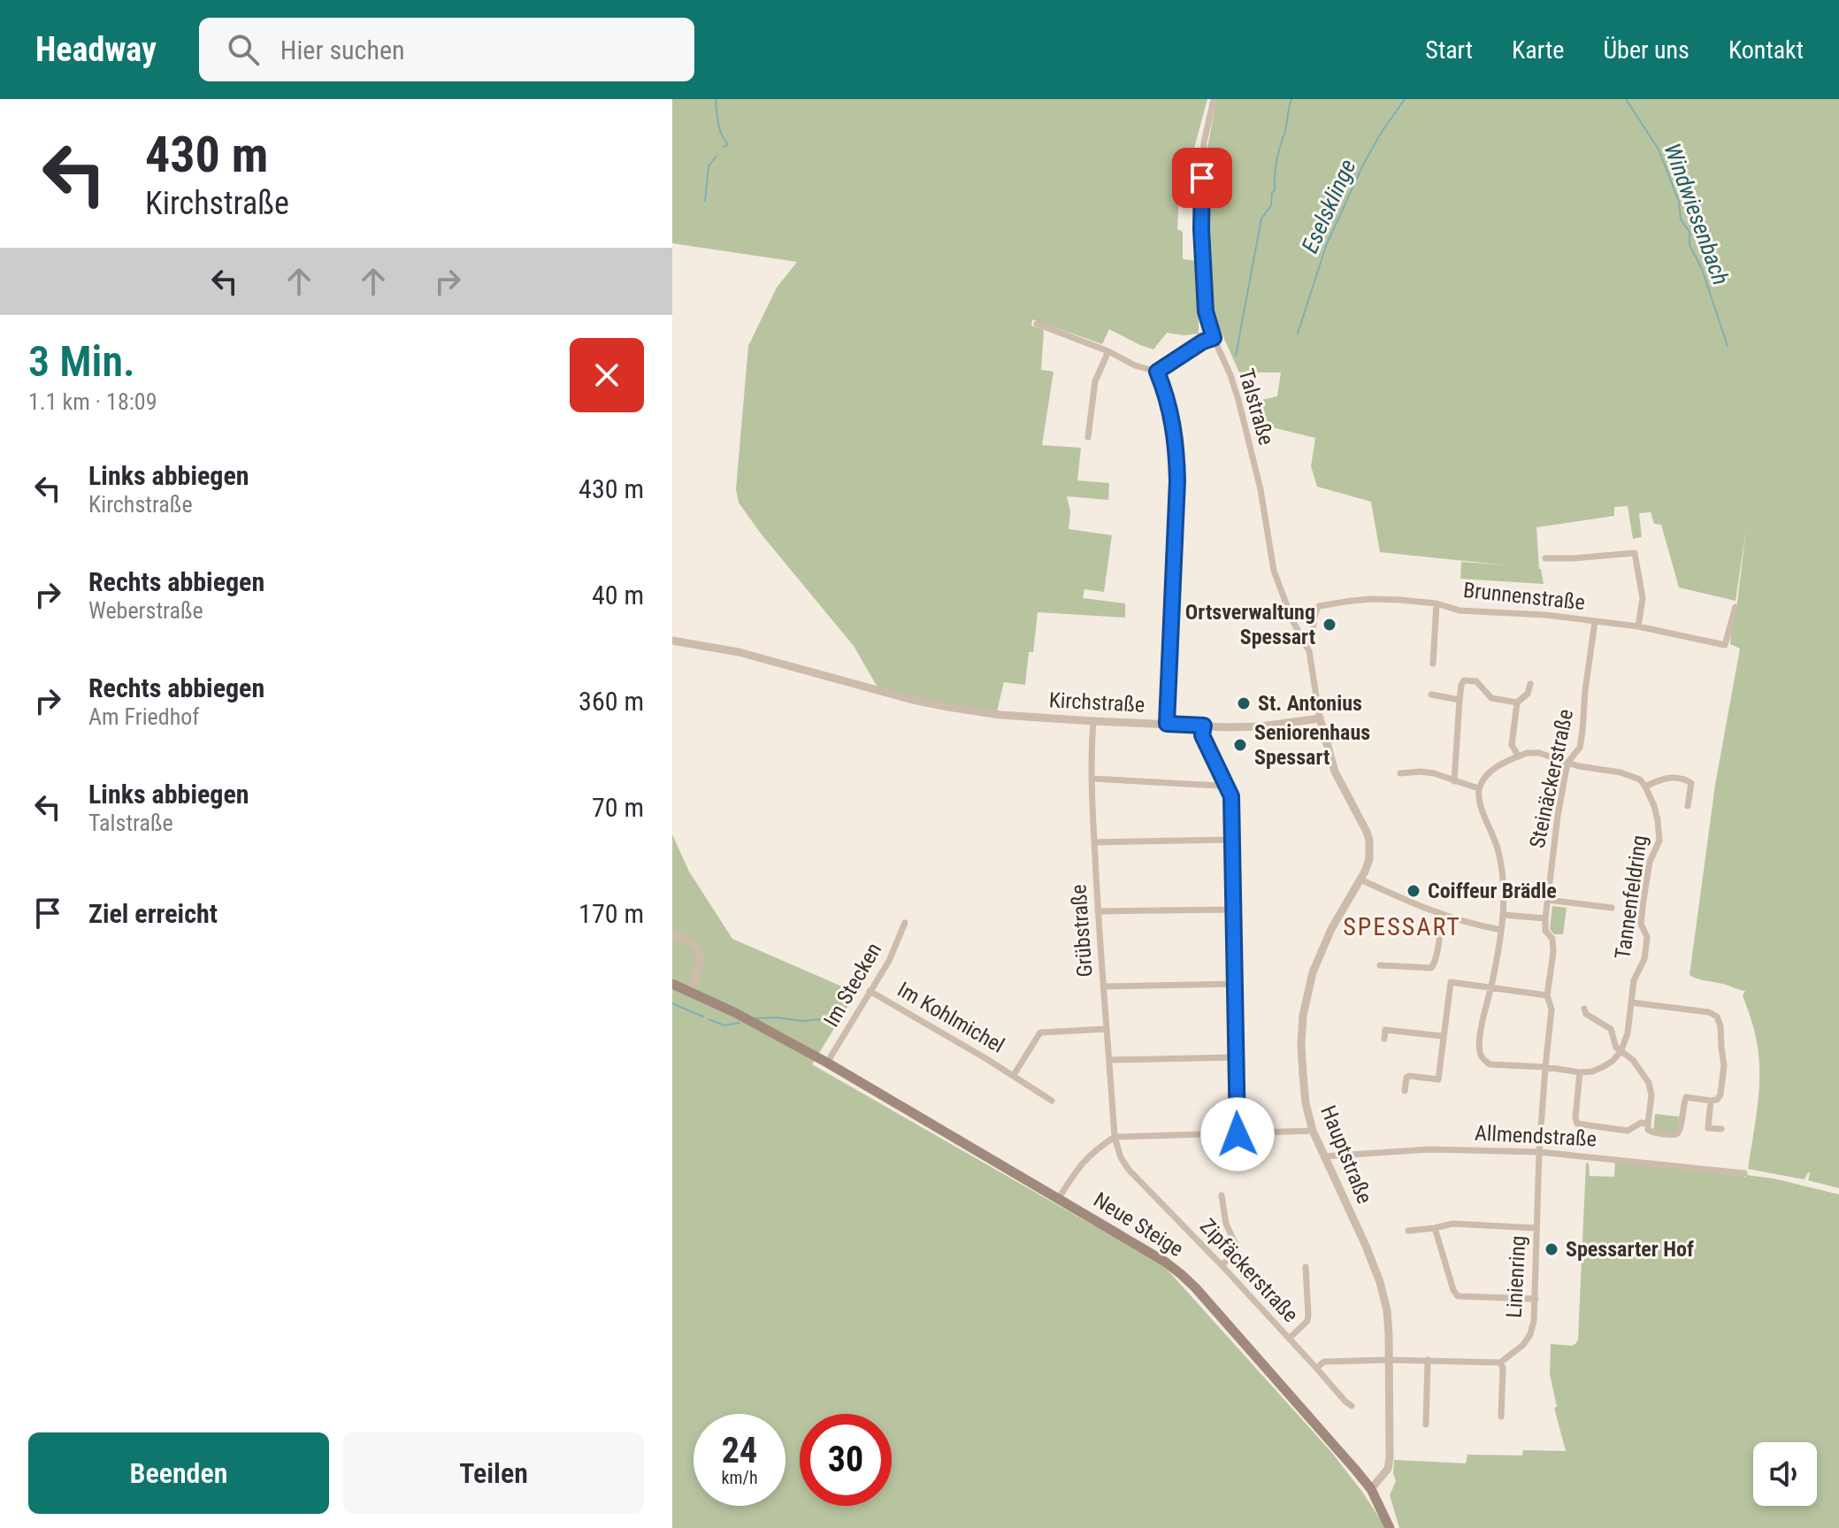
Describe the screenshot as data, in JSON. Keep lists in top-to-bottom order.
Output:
{
  "streets": {
    "main road": ["Neue Steige"],
    "street": [
      "Talstraße",
      "Brunnenstraße",
      "Kirchstraße",
      "Steinäckerstraße",
      "Tannenfeldring",
      "Grübstraße",
      "Im Stecken",
      "Im Kohlmichel",
      "Allmendstraße",
      "Hauptstraße",
      "Zipfäckerstraße",
      "Linienring"
    ]
  },
  "crossings": [
    ["Talstraße", "Brunnenstraße"],
    ["Talstraße", "Kirchstraße"],
    ["Talstraße", "Hauptstraße"],
    ["Brunnenstraße", "Steinäckerstraße"],
    ["Kirchstraße", "Grübstraße"],
    ["Kirchstraße", "Hauptstraße"],
    ["Steinäckerstraße", "Allmendstraße"],
    ["Steinäckerstraße", "Linienring"],
    ["Grübstraße", "Im Kohlmichel"],
    ["Grübstraße", "Zipfäckerstraße"],
    ["Im Stecken", "Im Kohlmichel"],
    ["Im Stecken", "Neue Steige"],
    ["Allmendstraße", "Hauptstraße"],
    ["Allmendstraße", "Linienring"],
    ["Hauptstraße", "Neue Steige"]
  ],
  "districts": ["SPESSART"],
  "water": ["Eselsklinge", "Windwiesenbach"],
  "places": [
    "Ortsverwaltung Spessart",
    "St. Antonius",
    "Seniorenhaus Spessart",
    "Coiffeur Brädle",
    "Spessarter Hof"
  ],
  "page": {
    "header": "Headway",
    "search": "Hier suchen",
    "nav": [
      "Start",
      "Karte",
      "Über uns",
      "Kontakt"
    ],
    "turn": ["430 m", "Kirchstraße"],
    "heading": ["3 Min.", "1.1 km · 18:09"],
    "list": [
      {
        "name": "Links abbiegen",
        "note": "Kirchstraße",
        "value": "430 m"
      },
      {
        "name": "Rechts abbiegen",
        "note": "Weberstraße",
        "value": "40 m"
      },
      {
        "name": "Rechts abbiegen",
        "note": "Am Friedhof",
        "value": "360 m"
      },
      {
        "name": "Links abbiegen",
        "note": "Talstraße",
        "value": "70 m"
      },
      {
        "name": "Ziel erreicht",
        "value": "170 m"
      }
    ],
    "speed": "24 km/h",
    "limit": "30",
    "buttons": ["Beenden", "Teilen"]
  }
}
